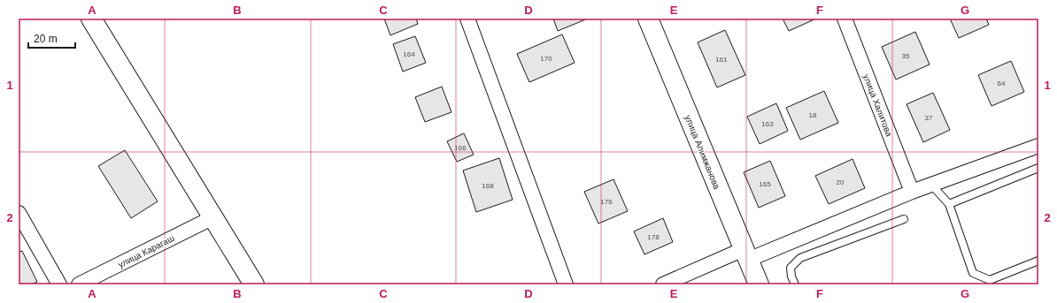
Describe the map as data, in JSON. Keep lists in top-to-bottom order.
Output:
{
  "streets": {
    "street": ["улица Халитова", "улица Алимжанова", "улица Карагаш"]
  },
  "house_numbers": [
    "164",
    "35",
    "170",
    "161",
    "64",
    "18",
    "37",
    "163",
    "166",
    "20",
    "165",
    "168",
    "176",
    "178"
  ],
  "scale_bar": "20 m",
  "grid": {
    "columns": [
      "A",
      "B",
      "C",
      "D",
      "E",
      "F",
      "G"
    ],
    "rows": ["1", "2"]
  }
}
